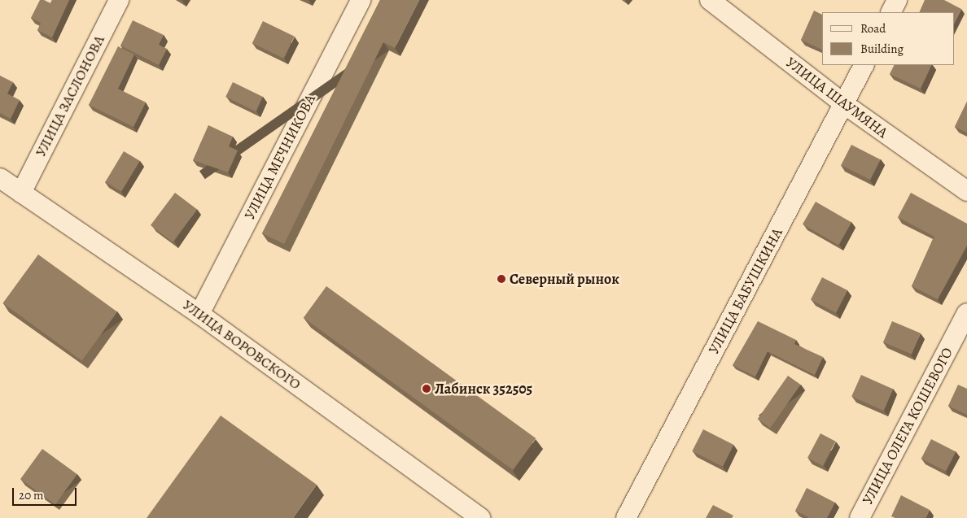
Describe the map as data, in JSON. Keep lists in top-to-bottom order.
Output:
{
  "streets": {
    "street": [
      "УЛИЦА ЗАСЛОНОВА",
      "УЛИЦА ШАУМЯНА",
      "УЛИЦА МЕЧНИКОВА",
      "УЛИЦА БАБУШКИНА",
      "УЛИЦА ВОРОВСКОГО",
      "УЛИЦА ОЛЕГА КОШЕВОГО"
    ]
  },
  "crossings": [
    ["УЛИЦА ЗАСЛОНОВА", "УЛИЦА ВОРОВСКОГО"],
    ["УЛИЦА ШАУМЯНА", "УЛИЦА БАБУШКИНА"],
    ["УЛИЦА МЕЧНИКОВА", "УЛИЦА ВОРОВСКОГО"]
  ],
  "places": ["Северный рынок", "Лабинск 352505"],
  "legend": ["Road", "Building"],
  "scale_bar": "20 m"
}
